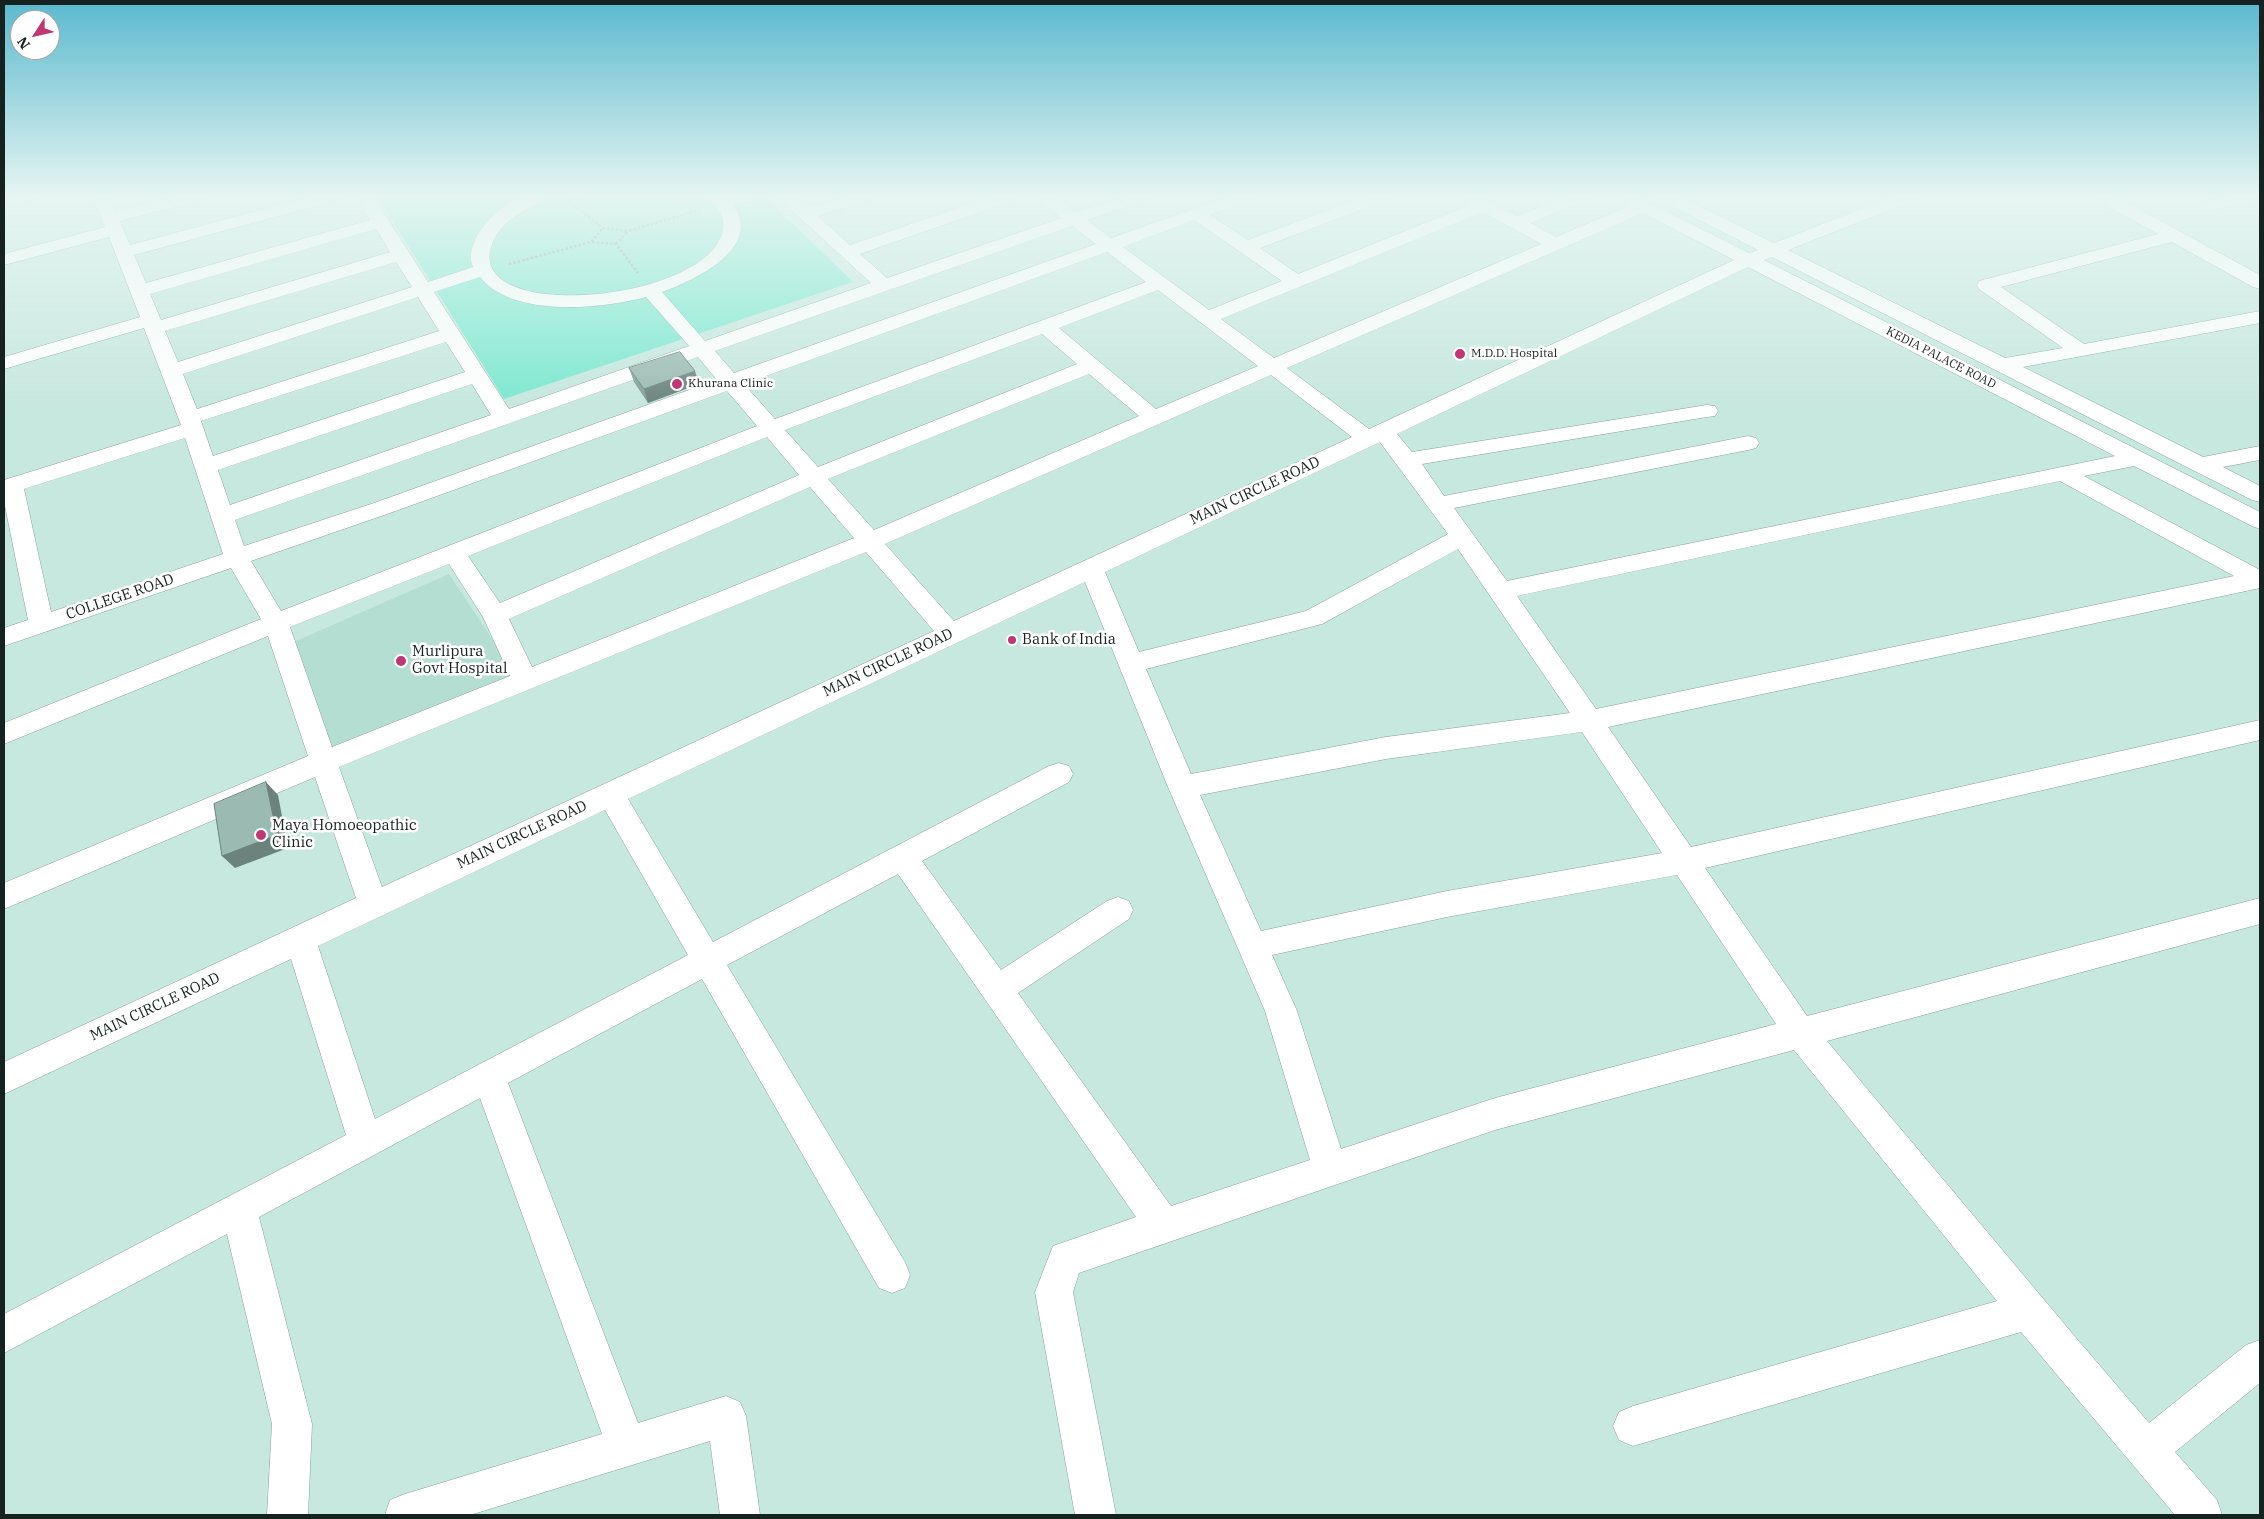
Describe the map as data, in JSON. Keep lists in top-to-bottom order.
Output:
{
  "streets": {
    "street": ["KEDIA PALACE ROAD", "MAIN CIRCLE ROAD", "COLLEGE ROAD"]
  },
  "places": [
    "M.D.D. Hospital",
    "Khurana Clinic",
    "Bank of India",
    "Murlipura Govt Hospital",
    "Maya Homoeopathic Clinic"
  ],
  "north": "bottom left"
}
